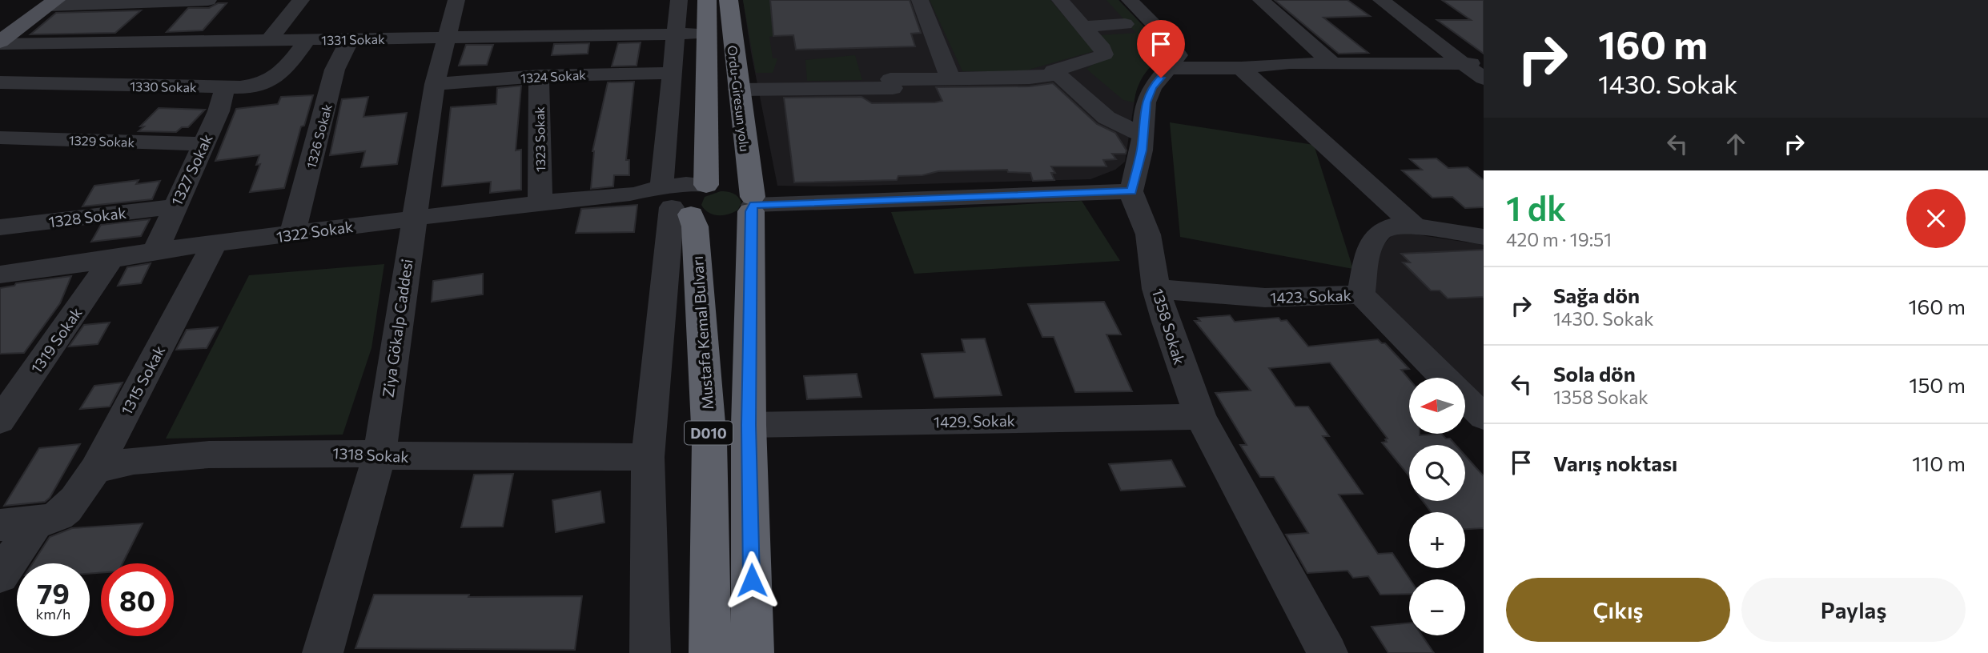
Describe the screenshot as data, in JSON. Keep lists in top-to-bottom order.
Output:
{
  "streets": {
    "highway": ["Ordu-Giresun yolu", "Mustafa Kemal Bulvarı", "D010"],
    "street": [
      "1331 Sokak",
      "1324 Sokak",
      "1330 Sokak",
      "1326 Sokak",
      "1323 Sokak",
      "1329 Sokak",
      "1327 Sokak",
      "1328 Sokak",
      "1322 Sokak",
      "1423. Sokak",
      "1358 Sokak",
      "Ziya Gökalp Caddesi",
      "1319 Sokak",
      "1315 Sokak",
      "1429. Sokak",
      "1318 Sokak"
    ]
  },
  "crossings": [
    ["1331 Sokak", "1330 Sokak"],
    ["1331 Sokak", "Ordu-Giresun yolu"],
    ["1331 Sokak", "1326 Sokak"],
    ["1331 Sokak", "Ziya Gökalp Caddesi"],
    ["1324 Sokak", "1323 Sokak"],
    ["1324 Sokak", "Ziya Gökalp Caddesi"],
    ["1330 Sokak", "1327 Sokak"],
    ["Ordu-Giresun yolu", "Mustafa Kemal Bulvarı"],
    ["Ordu-Giresun yolu", "D010"],
    ["1326 Sokak", "1322 Sokak"],
    ["1323 Sokak", "1322 Sokak"],
    ["1329 Sokak", "1327 Sokak"],
    ["1327 Sokak", "1328 Sokak"],
    ["1327 Sokak", "1322 Sokak"],
    ["1322 Sokak", "Ziya Gökalp Caddesi"],
    ["1322 Sokak", "1319 Sokak"],
    ["1322 Sokak", "1315 Sokak"],
    ["1423. Sokak", "1358 Sokak"],
    ["1358 Sokak", "1429. Sokak"],
    ["Ziya Gökalp Caddesi", "1318 Sokak"],
    ["Mustafa Kemal Bulvarı", "D010"],
    ["1315 Sokak", "1318 Sokak"],
    ["1429. Sokak", "D010"]
  ],
  "north": "left",
  "page": {
    "turn": ["160 m", "1430. Sokak"],
    "heading": ["1 dk", "420 m · 19:51"],
    "list": [
      {
        "name": "Sağa dön",
        "note": "1430. Sokak",
        "value": "160 m"
      },
      {
        "name": "Sola dön",
        "note": "1358 Sokak",
        "value": "150 m"
      },
      {
        "name": "Varış noktası",
        "value": "110 m"
      }
    ],
    "map_buttons": ["+", "−"],
    "speed": "79 km/h",
    "limit": "80",
    "buttons": ["Çıkış", "Paylaş"]
  }
}
